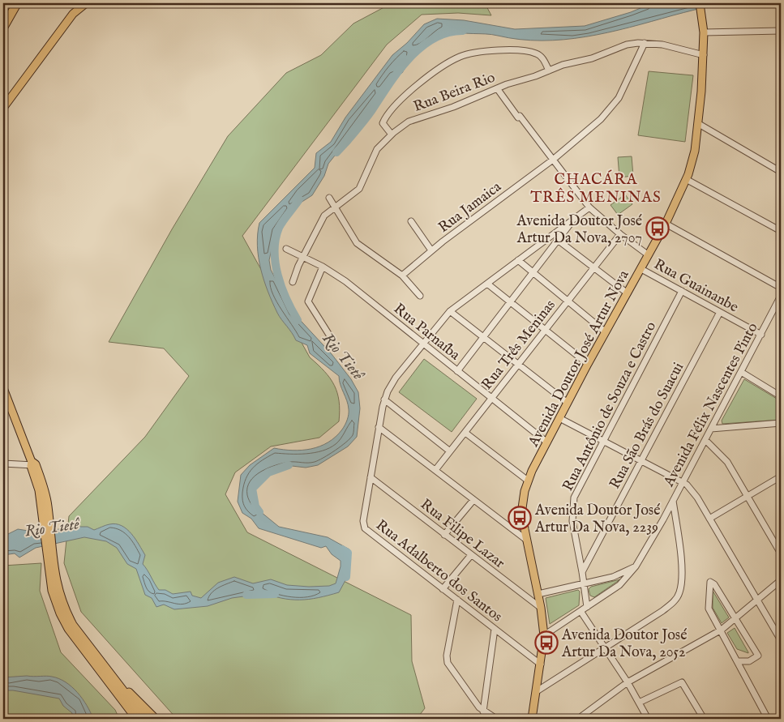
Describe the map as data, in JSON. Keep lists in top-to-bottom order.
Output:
{
  "streets": {
    "main road": ["Avenida Doutor José Artur Nova"],
    "street": [
      "Rua Beira Rio",
      "Rua Jamaica",
      "Rua Guainanbe",
      "Rua Parnaíba",
      "Rua Três Meninas",
      "Avenida Félix Nascentes Pinto",
      "Rua Antônio de Souza e Castro",
      "Rua São Brás do Suacui",
      "Rua Filipe Lazar",
      "Rua Adalberto dos Santos"
    ]
  },
  "crossings": [
    ["Rua Beira Rio", "Rua Jamaica"],
    ["Rua Beira Rio", "Rua Parnaíba"],
    ["Rua Beira Rio", "Avenida Doutor José Artur Nova"],
    ["Rua Guainanbe", "Avenida Doutor José Artur Nova"],
    ["Rua Guainanbe", "Avenida Félix Nascentes Pinto"],
    ["Rua Guainanbe", "Rua Antônio de Souza e Castro"],
    ["Rua Guainanbe", "Rua São Brás do Suacui"],
    ["Rua Parnaíba", "Rua Três Meninas"],
    ["Rua Parnaíba", "Avenida Doutor José Artur Nova"],
    ["Rua Parnaíba", "Rua Adalberto dos Santos"],
    ["Avenida Doutor José Artur Nova", "Avenida Félix Nascentes Pinto"],
    ["Avenida Doutor José Artur Nova", "Rua Filipe Lazar"],
    ["Avenida Doutor José Artur Nova", "Rua Adalberto dos Santos"],
    ["Avenida Félix Nascentes Pinto", "Rua Antônio de Souza e Castro"],
    ["Rua Antônio de Souza e Castro", "Rua São Brás do Suacui"],
    ["Rua Filipe Lazar", "Rua Adalberto dos Santos"]
  ],
  "districts": ["CHACÁRA TRÊS MENINAS"],
  "water": ["Rio Tietê"],
  "places": {
    "bus stop": ["Avenida Doutor José Artur Da Nova, 2707", "Avenida Doutor José Artur Da Nova, 2239", "Avenida Doutor José Artur Da Nova, 2052"]
  }
}
